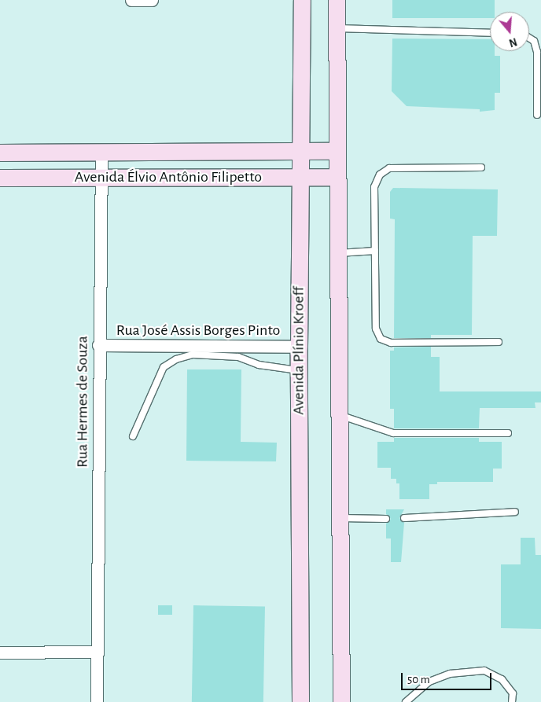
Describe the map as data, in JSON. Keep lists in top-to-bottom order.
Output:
{
  "streets": {
    "main road": ["Avenida Élvio Antônio Filipetto", "Avenida Plínio Kroeff"],
    "street": ["Rua José Assis Borges Pinto", "Rua Hermes de Souza"]
  },
  "crossings": [
    ["Avenida Élvio Antônio Filipetto", "Avenida Plínio Kroeff"],
    ["Avenida Élvio Antônio Filipetto", "Rua Hermes de Souza"],
    ["Rua José Assis Borges Pinto", "Avenida Plínio Kroeff"],
    ["Rua José Assis Borges Pinto", "Rua Hermes de Souza"]
  ],
  "scale_bar": "50 m",
  "north": "bottom"
}
